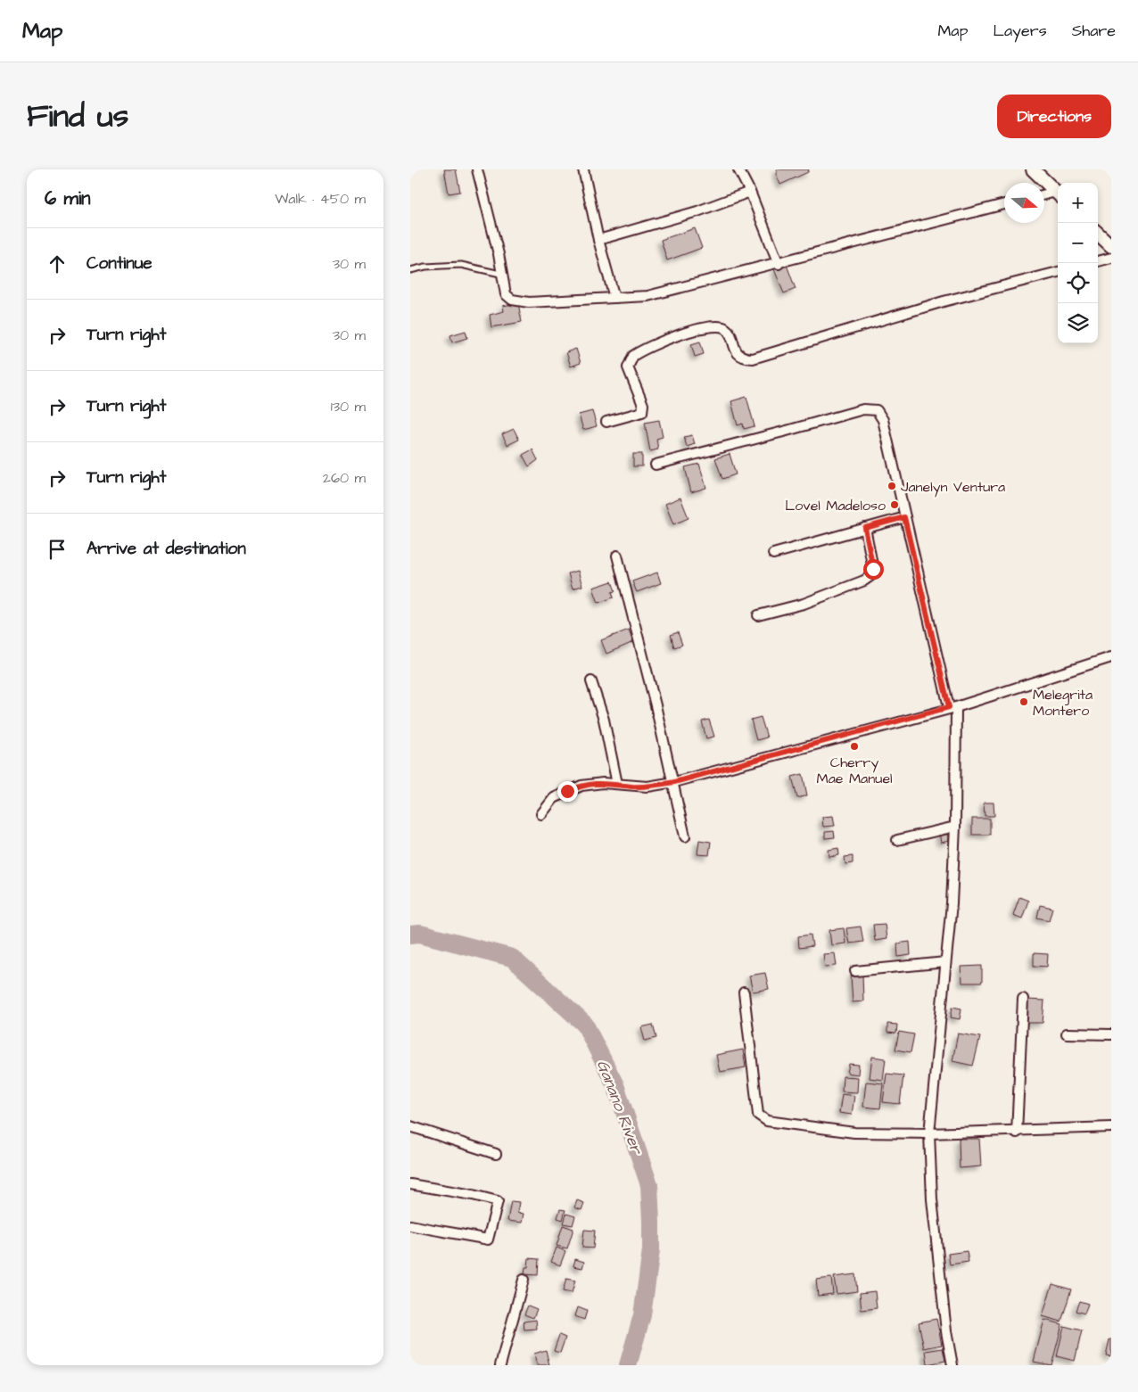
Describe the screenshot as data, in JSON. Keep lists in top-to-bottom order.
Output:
{
  "water": ["Ganano River"],
  "places": [
    "Janelyn Ventura",
    "Lovel Madeloso",
    "Melegrita Montero",
    "Cherry Mae Manuel"
  ],
  "north": "right",
  "page": {
    "header": "Map",
    "nav": ["Map", "Layers", "Share"],
    "title": "Find us",
    "buttons": "Directions",
    "heading": ["6 min", "Walk · 450 m"],
    "map_buttons": ["+", "−"],
    "list": [
      ["Continue", "30 m"],
      ["Turn right", "30 m"],
      ["Turn right", "130 m"],
      ["Turn right", "260 m"],
      "Arrive at destination"
    ]
  }
}
